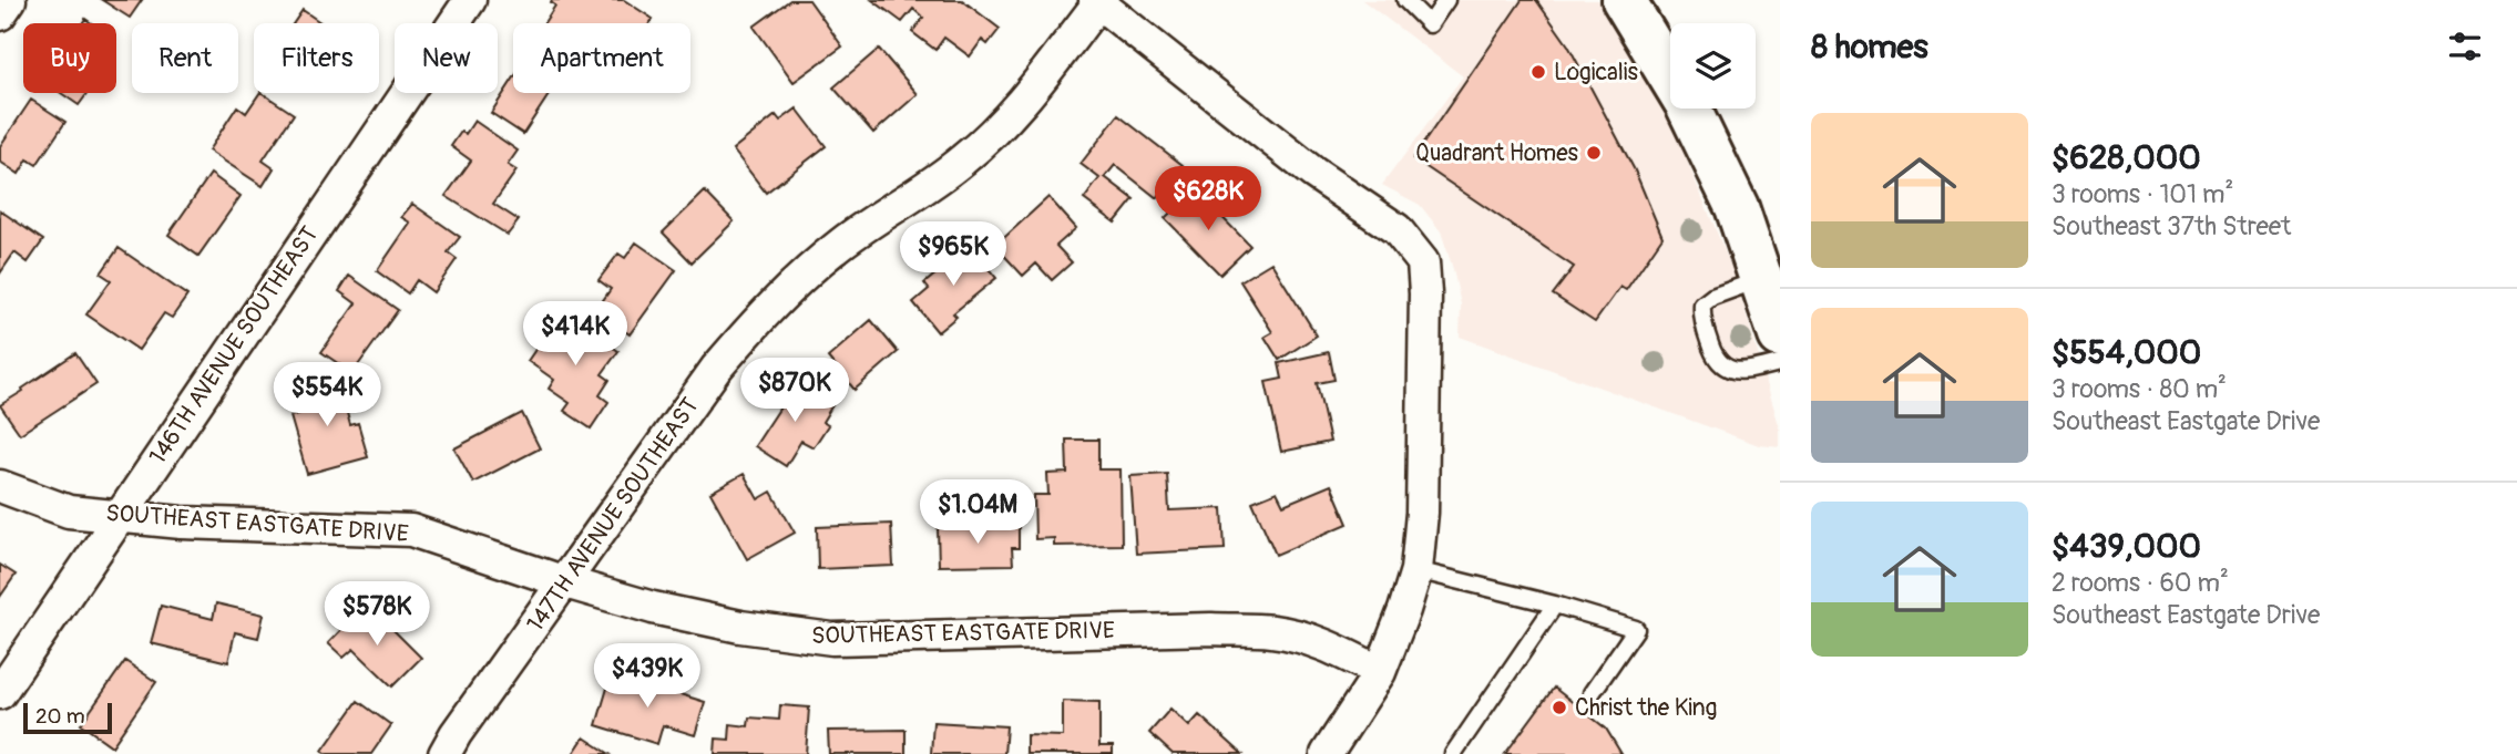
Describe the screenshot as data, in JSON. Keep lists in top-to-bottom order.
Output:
{
  "streets": {
    "street": ["146TH AVENUE SOUTHEAST", "147TH AVENUE SOUTHEAST", "SOUTHEAST EASTGATE DRIVE"]
  },
  "crossings": [
    ["146TH AVENUE SOUTHEAST", "SOUTHEAST EASTGATE DRIVE"],
    ["147TH AVENUE SOUTHEAST", "SOUTHEAST EASTGATE DRIVE"]
  ],
  "places": ["Logicalis", "Quadrant Homes", "Christ the King"],
  "scale_bar": "20 m",
  "page": {
    "heading": "8 homes",
    "chip": [
      "Buy",
      "Rent",
      "Filters",
      "New",
      "Apartment"
    ],
    "list": [
      {
        "name": "$628,000",
        "note": "3 rooms · 101 m² · Southeast 37th Street"
      },
      {
        "name": "$554,000",
        "note": "3 rooms · 80 m² · Southeast Eastgate Drive"
      },
      {
        "name": "$439,000",
        "note": "2 rooms · 60 m² · Southeast Eastgate Drive"
      }
    ],
    "price": [
      "$628K",
      "$965K",
      "$414K",
      "$870K",
      "$554K",
      "$1.04M",
      "$578K",
      "$439K"
    ],
    "scale": "20 m"
  }
}
